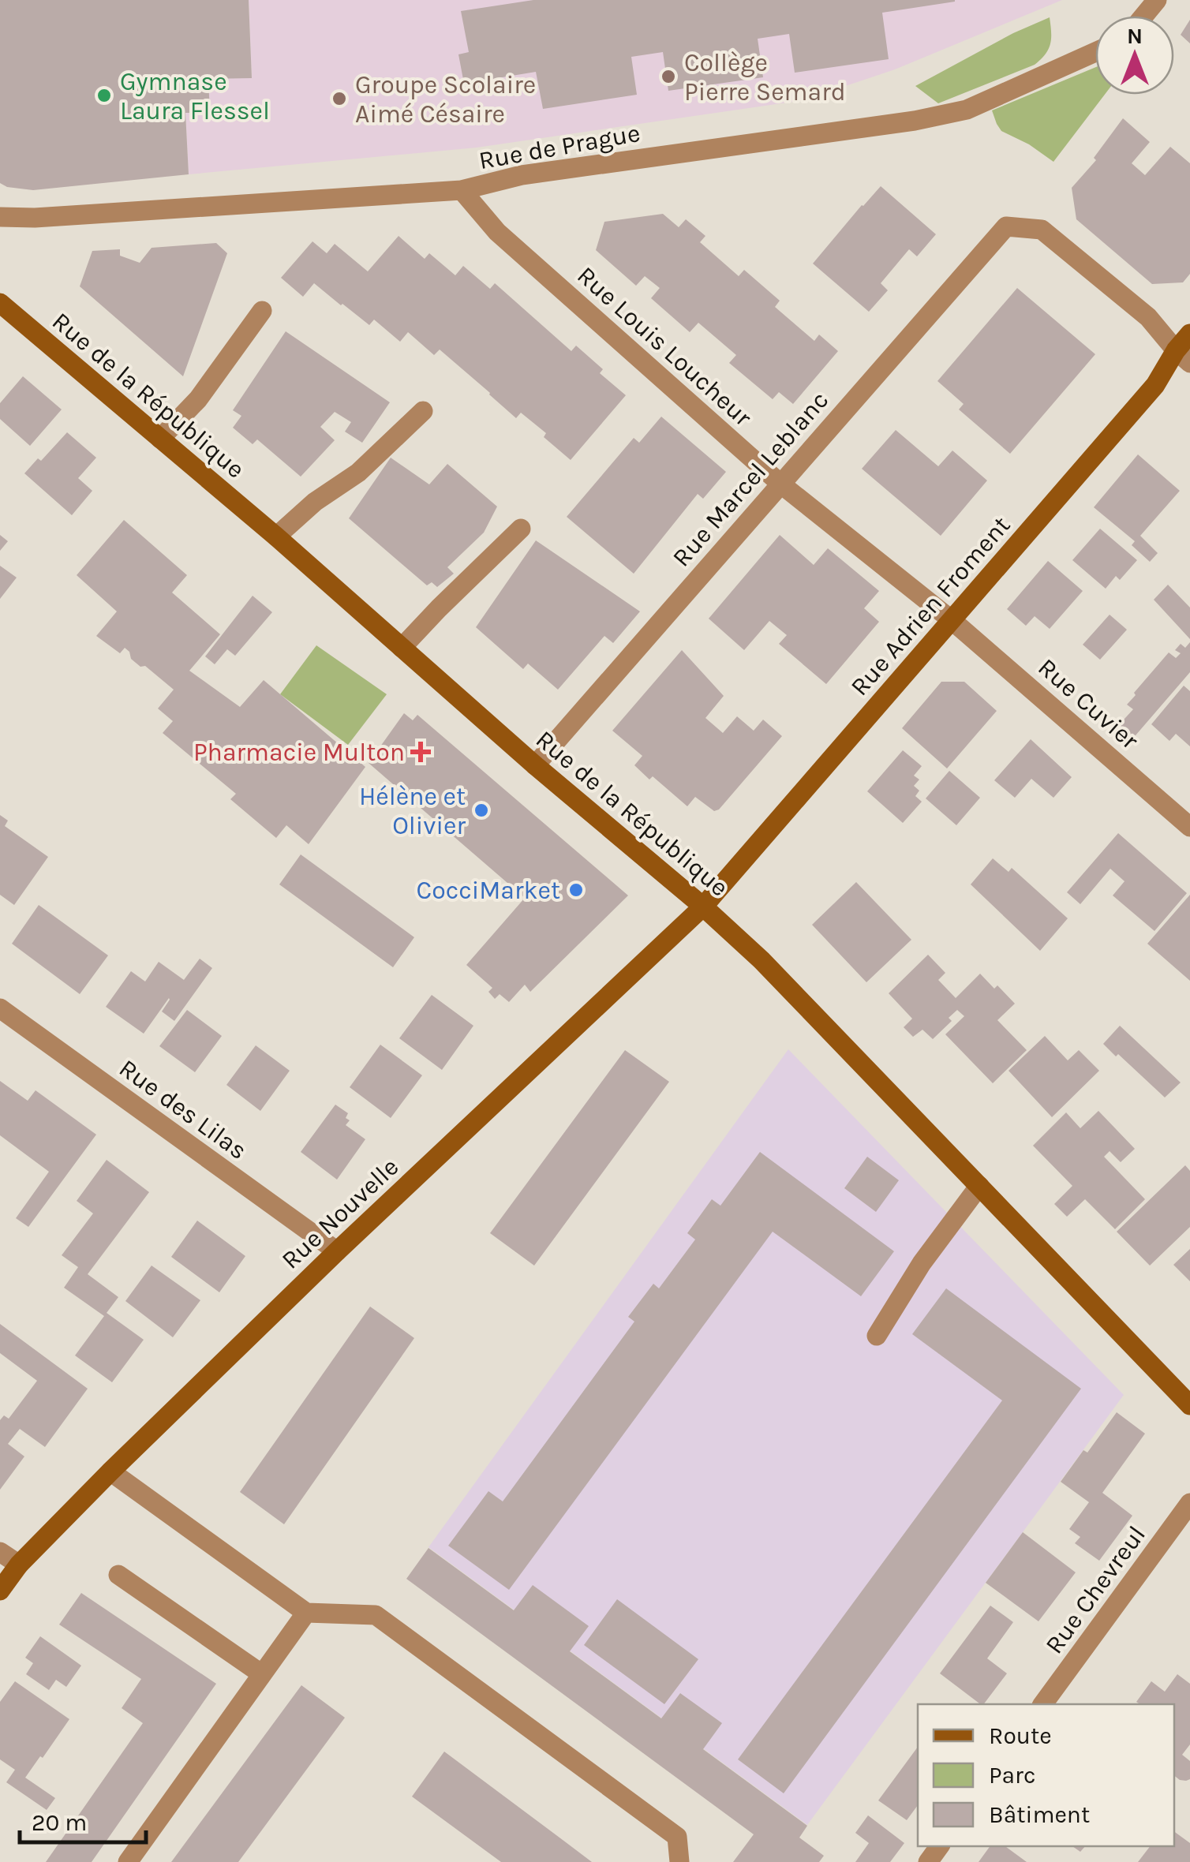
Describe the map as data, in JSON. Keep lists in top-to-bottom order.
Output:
{
  "streets": {
    "street": [
      "Rue de Prague",
      "Rue Louis Loucheur",
      "Rue de la République",
      "Rue Marcel Leblanc",
      "Rue Adrien Froment",
      "Rue Cuvier",
      "Rue des Lilas",
      "Rue Nouvelle",
      "Rue Chevreul"
    ]
  },
  "crossings": [
    ["Rue de Prague", "Rue Louis Loucheur"],
    ["Rue Louis Loucheur", "Rue Marcel Leblanc"],
    ["Rue Louis Loucheur", "Rue Adrien Froment"],
    ["Rue Louis Loucheur", "Rue Cuvier"],
    ["Rue de la République", "Rue Marcel Leblanc"],
    ["Rue de la République", "Rue Adrien Froment"],
    ["Rue de la République", "Rue Nouvelle"],
    ["Rue Marcel Leblanc", "Rue Adrien Froment"],
    ["Rue Adrien Froment", "Rue Cuvier"],
    ["Rue Adrien Froment", "Rue Nouvelle"],
    ["Rue des Lilas", "Rue Nouvelle"]
  ],
  "places": {
    "other": [
      "Collège Pierre Semard",
      "Gymnase Laura Flessel",
      "Groupe Scolaire Aimé Césaire",
      "Hélène et Olivier",
      "CocciMarket"
    ],
    "health": ["Pharmacie Multon"]
  },
  "legend": ["Route", "Parc", "Bâtiment"],
  "scale_bar": "20 m",
  "north": "top"
}
